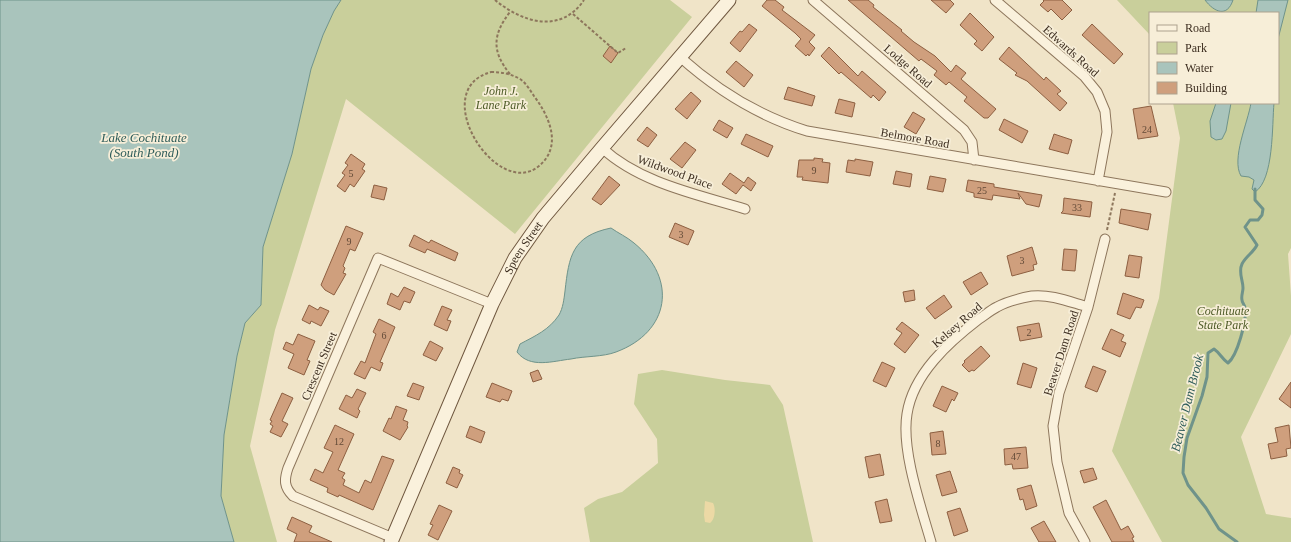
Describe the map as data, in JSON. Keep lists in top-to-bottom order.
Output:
{
  "streets": {
    "street": [
      "Edwards Road",
      "Lodge Road",
      "Belmore Road",
      "Wildwood Place",
      "Speen Street",
      "Kelsey Road",
      "Beaver Dam Road",
      "Crescent Street"
    ]
  },
  "crossings": [
    ["Edwards Road", "Belmore Road"],
    ["Lodge Road", "Belmore Road"],
    ["Belmore Road", "Speen Street"],
    ["Wildwood Place", "Speen Street"],
    ["Speen Street", "Crescent Street"],
    ["Kelsey Road", "Beaver Dam Road"]
  ],
  "water": ["Lake Cochituate (South Pond)", "Beaver Dam Brook"],
  "parks": ["John J. Lane Park", "Cochituate State Park"],
  "house_numbers": [
    "24",
    "9",
    "5",
    "25",
    "33",
    "3",
    "9",
    "3",
    "2",
    "6",
    "12",
    "8",
    "47"
  ],
  "legend": [
    "Road",
    "Park",
    "Water",
    "Building"
  ]
}
